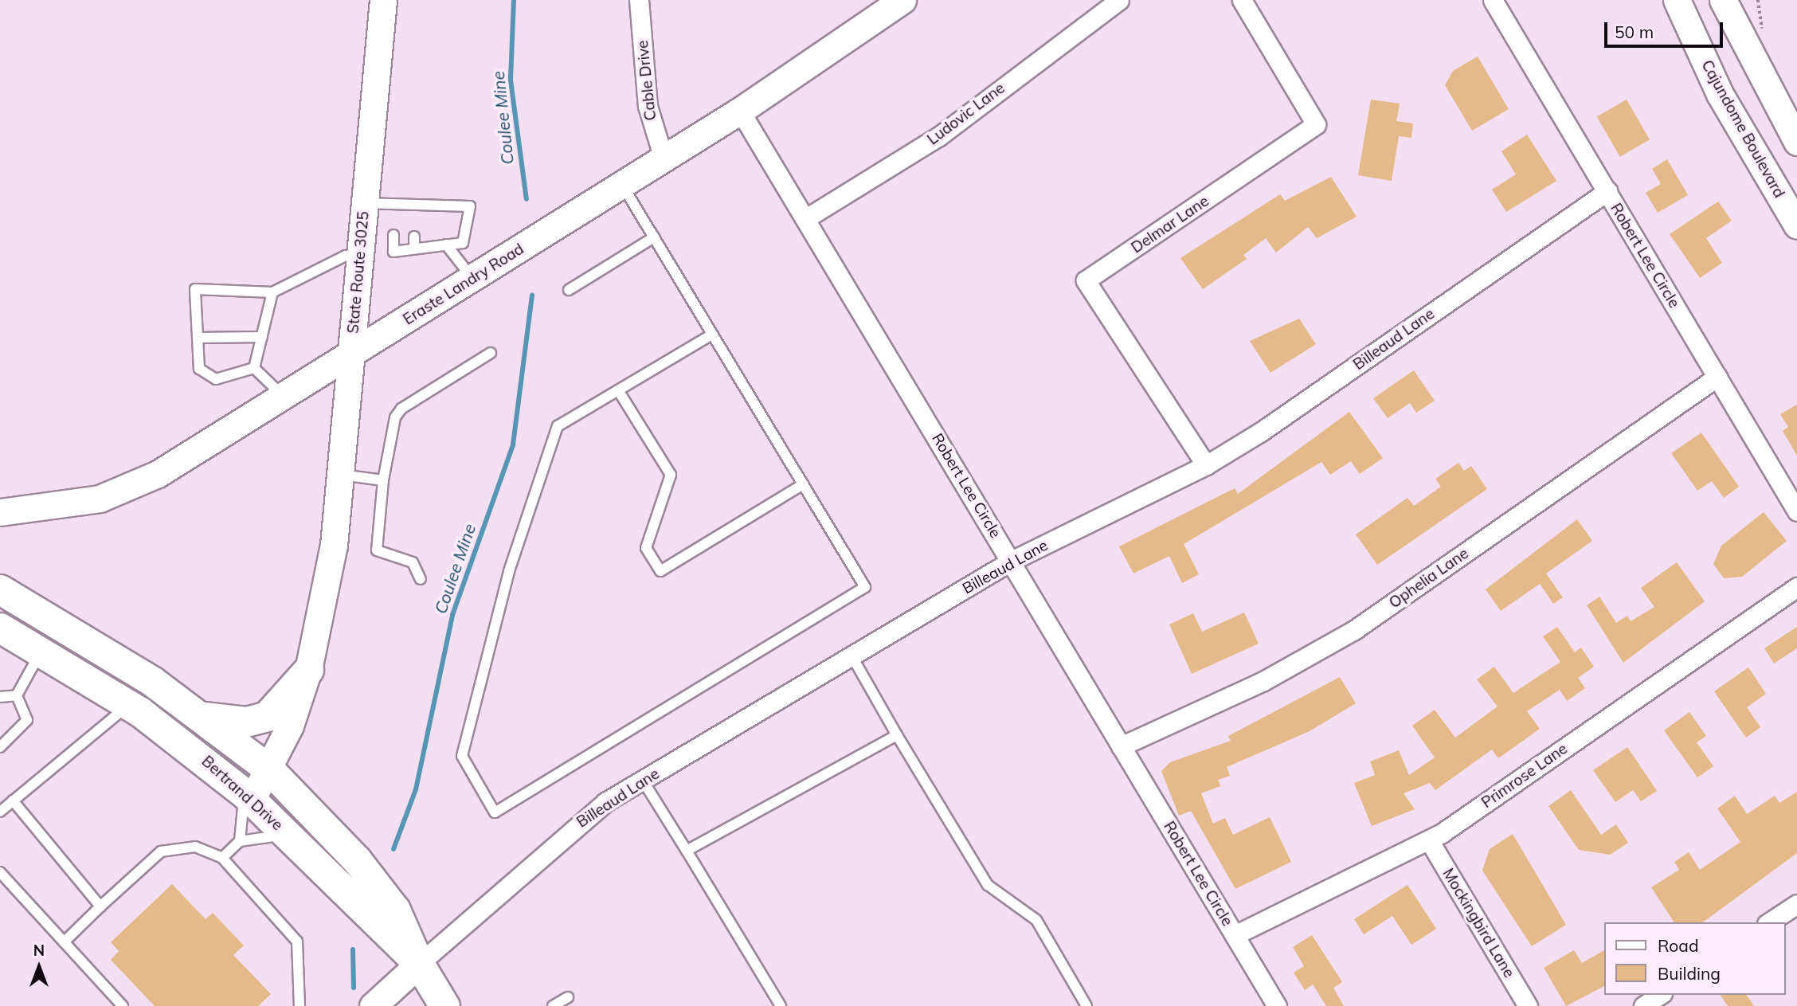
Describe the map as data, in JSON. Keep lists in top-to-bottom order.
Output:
{
  "streets": {
    "main road": ["Bertrand Drive"],
    "street": [
      "Cable Drive",
      "Ludovic Lane",
      "Cajundome Boulevard",
      "Delmar Lane",
      "Robert Lee Circle",
      "State Route 3025",
      "Eraste Landry Road",
      "Billeaud Lane",
      "Ophelia Lane",
      "Primrose Lane",
      "Mockingbird Lane"
    ]
  },
  "crossings": [
    ["Cable Drive", "Eraste Landry Road"],
    ["Ludovic Lane", "Robert Lee Circle"],
    ["Delmar Lane", "Billeaud Lane"],
    ["Robert Lee Circle", "Eraste Landry Road"],
    ["Robert Lee Circle", "Billeaud Lane"],
    ["Robert Lee Circle", "Ophelia Lane"],
    ["Robert Lee Circle", "Primrose Lane"],
    ["State Route 3025", "Eraste Landry Road"],
    ["State Route 3025", "Bertrand Drive"],
    ["Billeaud Lane", "Bertrand Drive"],
    ["Primrose Lane", "Mockingbird Lane"]
  ],
  "water": ["Coulee Mine"],
  "legend": ["Road", "Building"],
  "scale_bar": "50 m",
  "north": "top"
}
